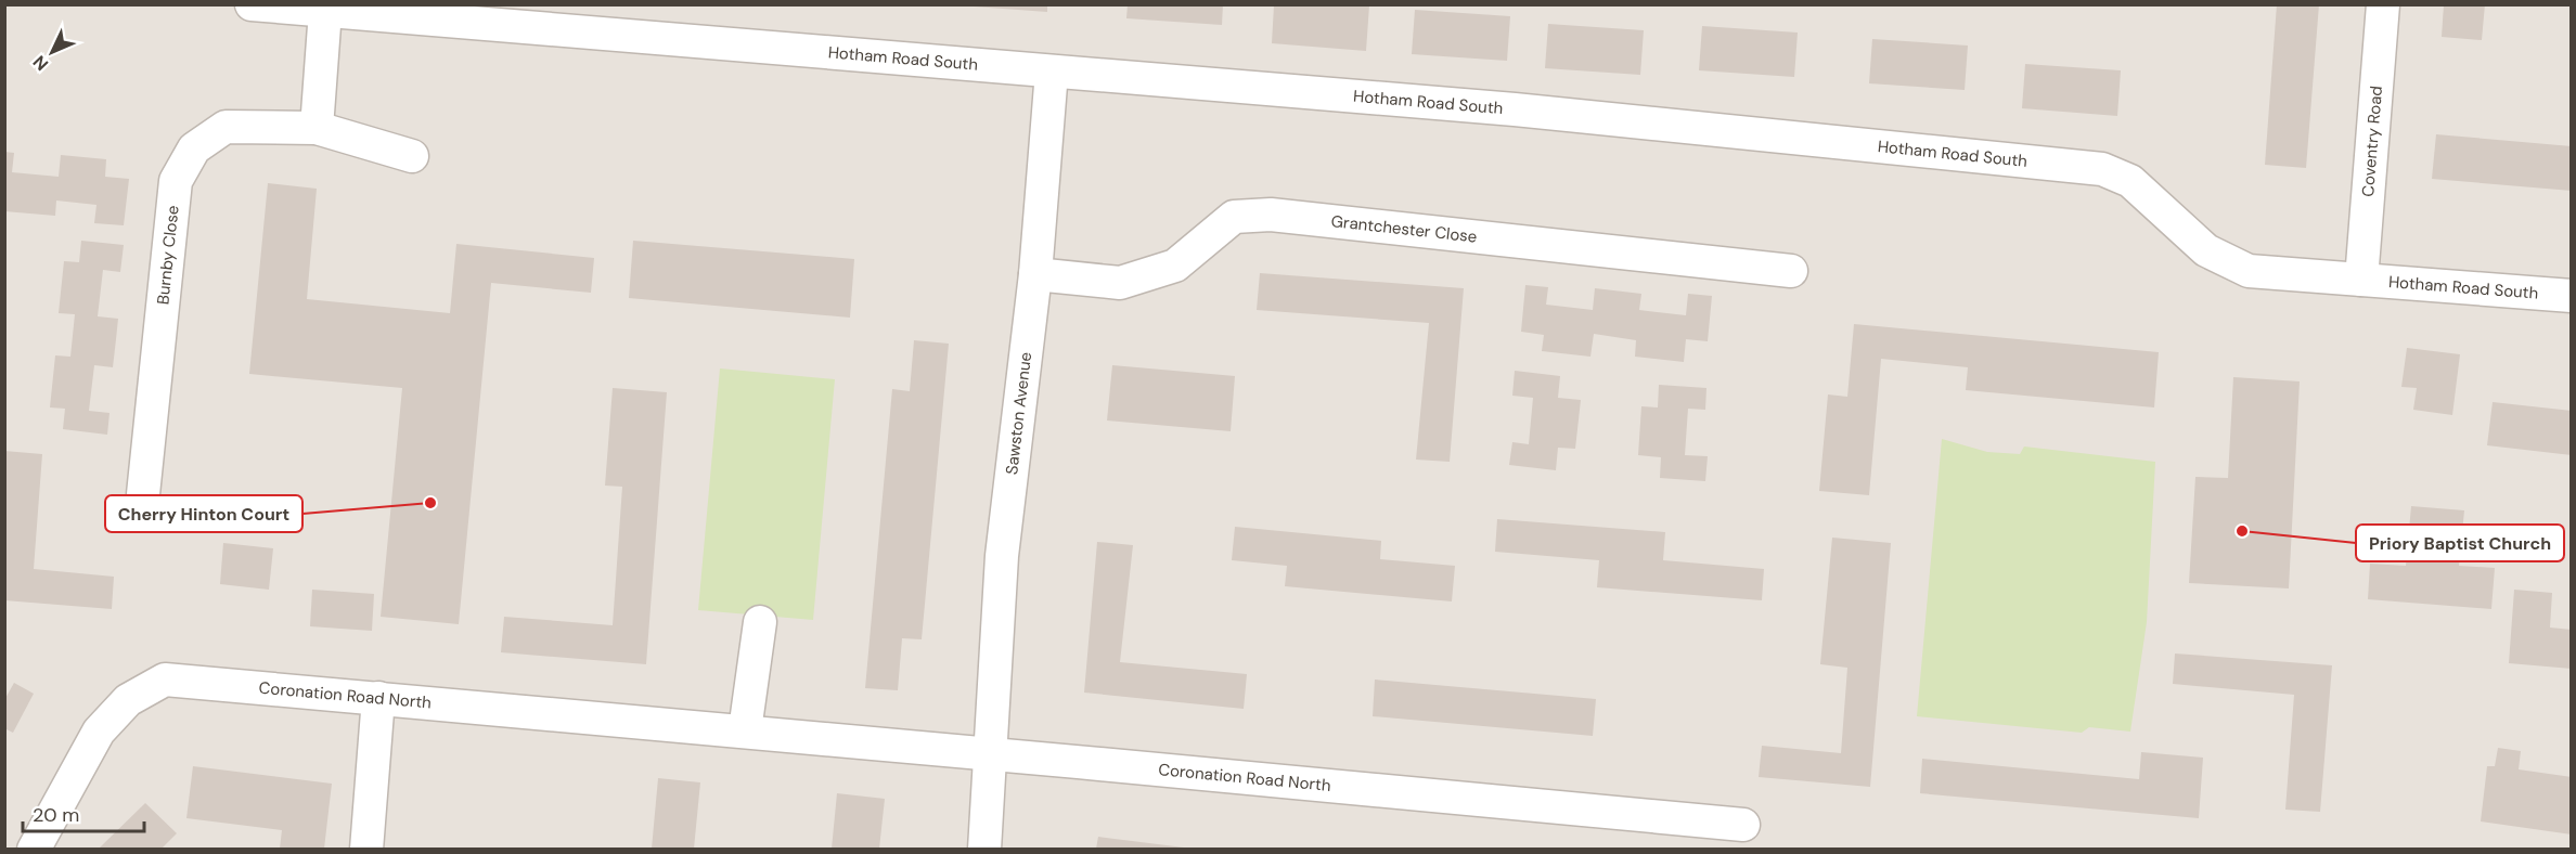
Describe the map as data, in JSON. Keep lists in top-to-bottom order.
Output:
{
  "streets": {
    "street": [
      "Hotham Road South",
      "Coventry Road",
      "Grantchester Close",
      "Burnby Close",
      "Sawston Avenue",
      "Coronation Road North"
    ]
  },
  "crossings": [
    ["Hotham Road South", "Coventry Road"],
    ["Hotham Road South", "Sawston Avenue"],
    ["Grantchester Close", "Sawston Avenue"],
    ["Sawston Avenue", "Coronation Road North"]
  ],
  "places": ["Cherry Hinton Court", "Priory Baptist Church"],
  "scale_bar": "20 m",
  "north": "bottom left"
}
